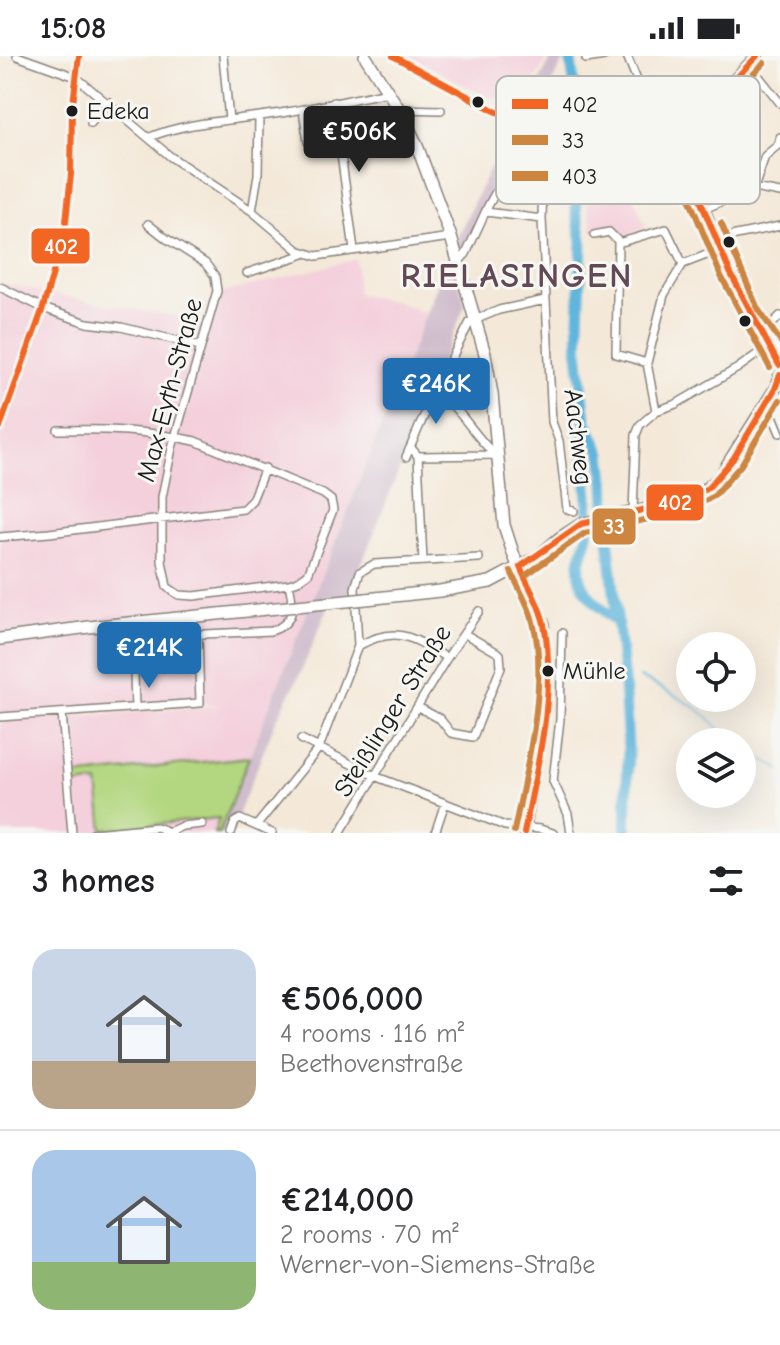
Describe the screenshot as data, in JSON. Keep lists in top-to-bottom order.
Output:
{
  "streets": {
    "street": ["Max-Eyth-Straße", "Aachweg", "Steißlinger Straße"]
  },
  "districts": ["RIELASINGEN"],
  "places": ["Edeka", "Mühle"],
  "lines": ["transit line 402", "transit line 33", "transit line 403"],
  "legend": ["402", "33", "403"],
  "page": {
    "status": "15:08",
    "price": ["€506K", "€246K", "€214K"],
    "heading": "3 homes",
    "list": [
      {
        "name": "€506,000",
        "note": "4 rooms · 116 m² · Beethovenstraße"
      },
      {
        "name": "€214,000",
        "note": "2 rooms · 70 m² · Werner-von-Siemens-Straße"
      }
    ]
  }
}
